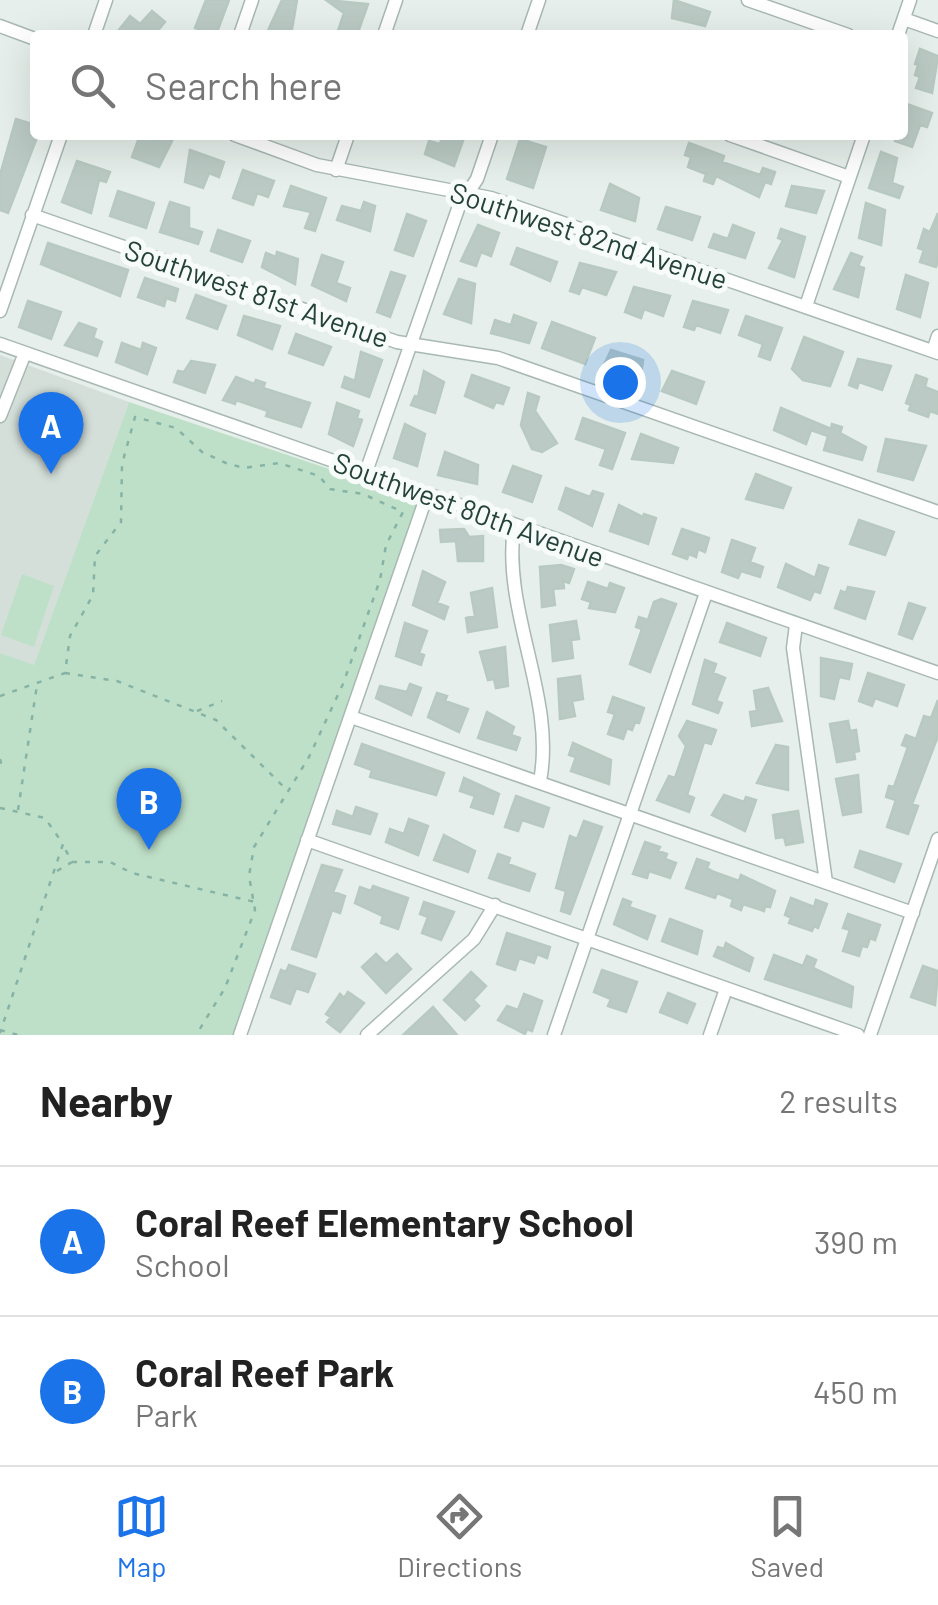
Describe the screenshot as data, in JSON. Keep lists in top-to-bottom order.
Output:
{
  "streets": {
    "street": ["Southwest 82nd Avenue", "Southwest 81st Avenue", "Southwest 80th Avenue"]
  },
  "page": {
    "search": "Search here",
    "pins": ["A", "B"],
    "heading": ["Nearby", "2 results"],
    "list": [
      {
        "mark": "A",
        "name": "Coral Reef Elementary School",
        "note": "School",
        "value": "390 m"
      },
      {
        "mark": "B",
        "name": "Coral Reef Park",
        "note": "Park",
        "value": "450 m"
      }
    ],
    "nav": ["Map", "Directions", "Saved"]
  }
}
